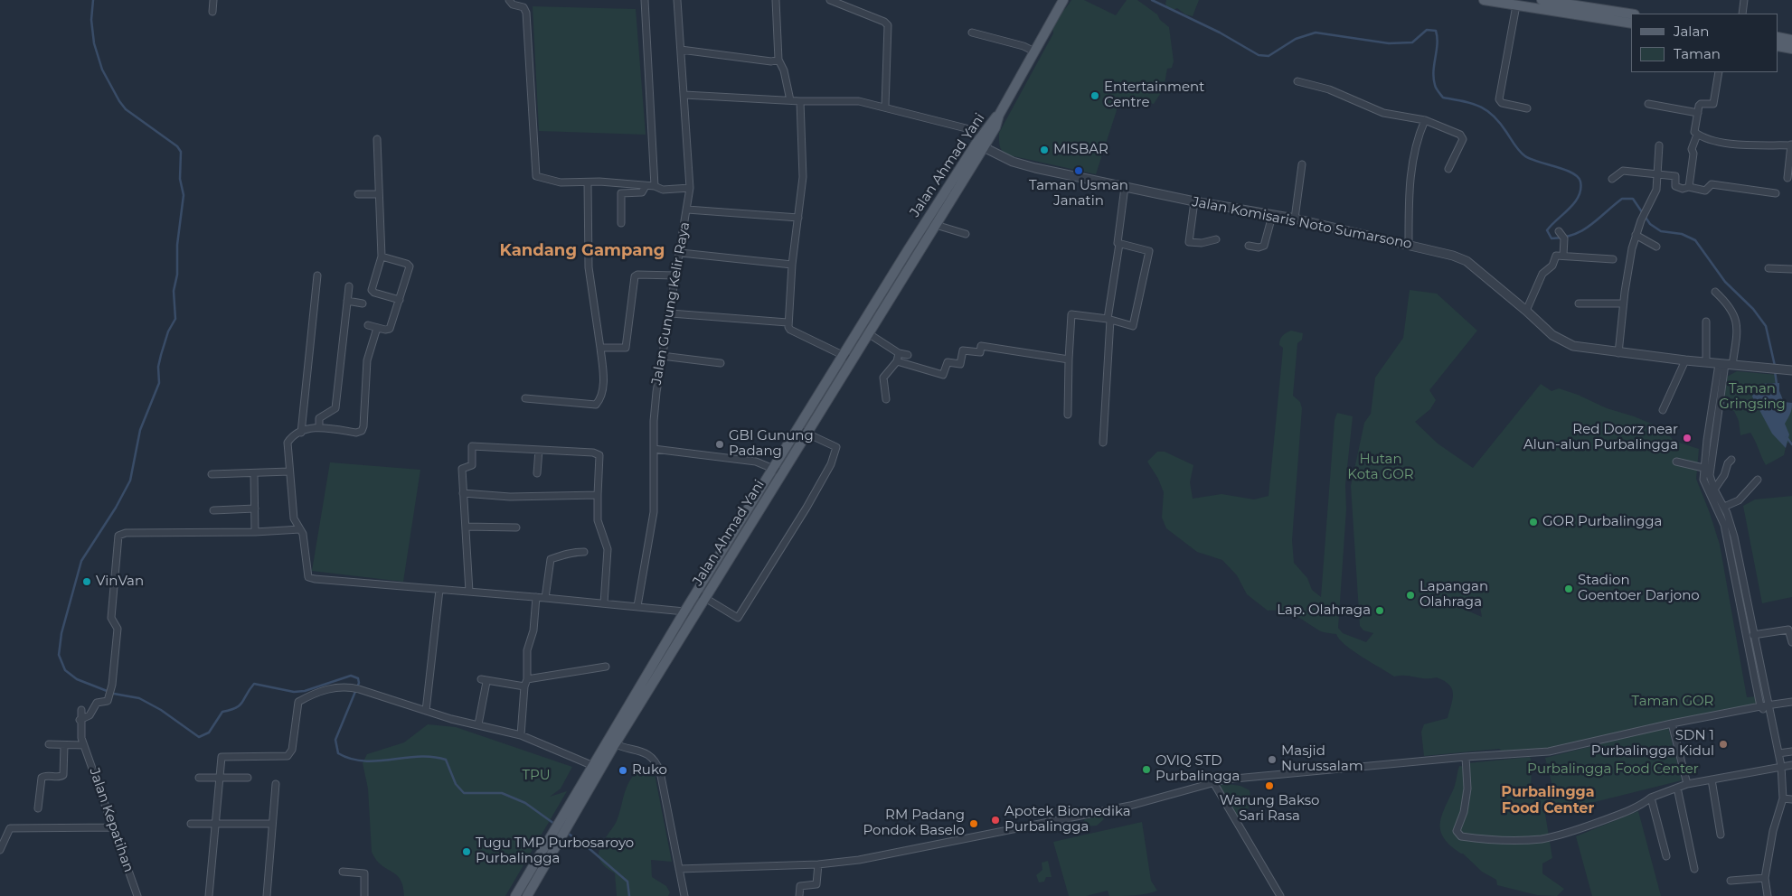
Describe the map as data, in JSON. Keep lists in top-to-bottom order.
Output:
{
  "streets": {
    "main road": ["Jalan Ahmad Yani"],
    "street": ["Jalan Komisaris Noto Sumarsono", "Jalan Gunung Kelir Raya", "Jalan Kepatihan"]
  },
  "crossings": [
    ["Jalan Ahmad Yani", "Jalan Komisaris Noto Sumarsono"]
  ],
  "districts": ["Kandang Gampang", "Purbalingga Food Center"],
  "parks": [
    "Taman Gringsing",
    "Hutan Kota GOR",
    "Taman GOR",
    "Purbalingga Food Center",
    "TPU"
  ],
  "places": [
    "Entertainment Centre",
    "MISBAR",
    "Taman Usman Janatin",
    "Red Doorz near Alun-alun Purbalingga",
    "GBI Gunung Padang",
    "GOR Purbalingga",
    "VinVan",
    "Stadion Goentoer Darjono",
    "Lapangan Olahraga",
    "Lap. Olahraga",
    "SDN 1 Purbalingga Kidul",
    "Masjid Nurussalam",
    "OVIQ STD Purbalingga",
    "Ruko",
    "Warung Bakso Sari Rasa",
    "Apotek Biomedika Purbalingga",
    "RM Padang Pondok Baselo",
    "Tugu TMP Purbosaroyo Purbalingga"
  ],
  "legend": ["Jalan", "Taman"]
}
